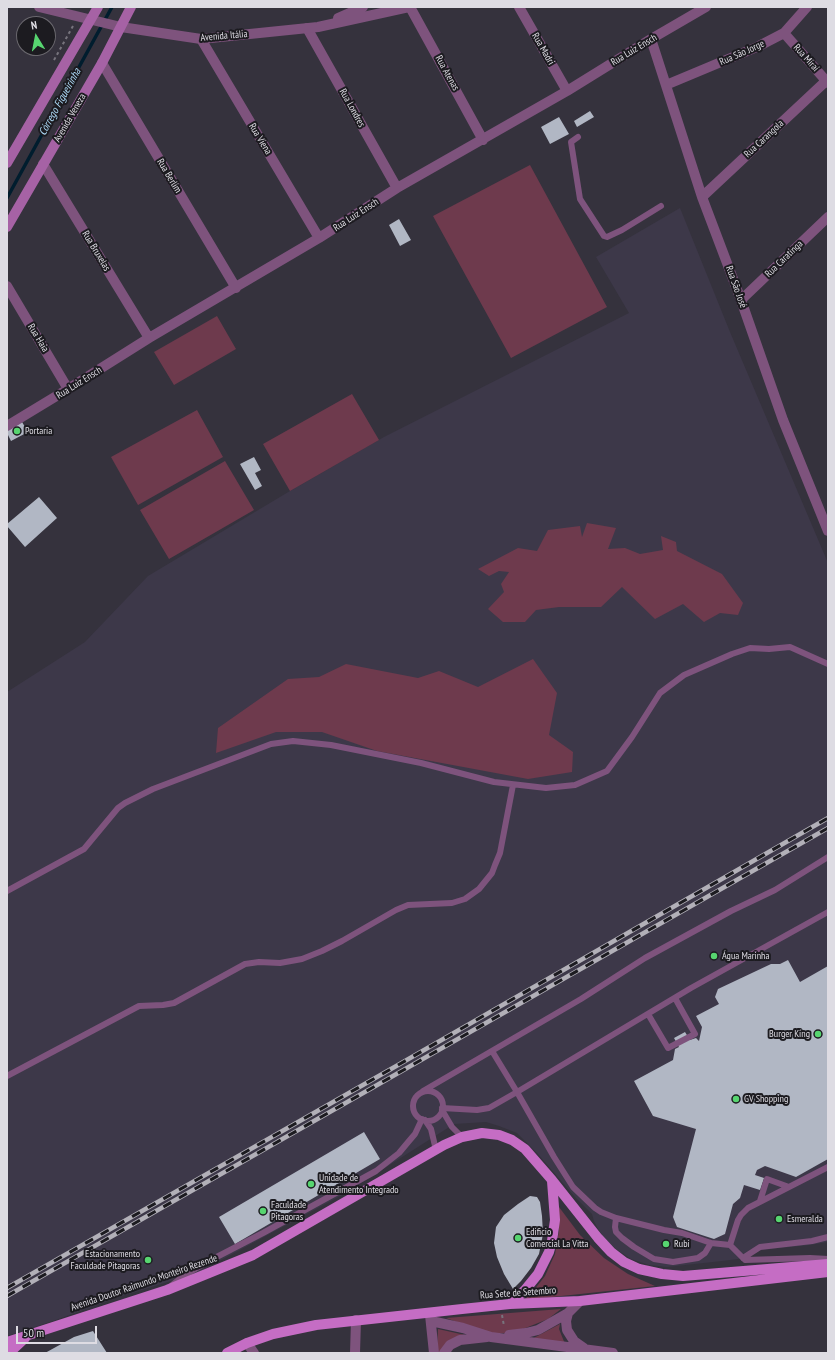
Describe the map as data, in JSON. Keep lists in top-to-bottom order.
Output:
{
  "streets": {
    "main road": ["Avenida Veneza", "Avenida Doutor Raimundo Monteiro Rezende", "Rua Sete de Setembro"],
    "street": [
      "Avenida Itália",
      "Rua Madri",
      "Rua Luiz Ensch",
      "Rua São Jorge",
      "Rua Miraí",
      "Rua Atenas",
      "Rua Londres",
      "Rua Viena",
      "Rua Carangola",
      "Rua Berlim",
      "Rua Bruxelas",
      "Rua Caratinga",
      "Rua São José",
      "Rua Haia"
    ]
  },
  "crossings": [
    ["Avenida Itália", "Rua Atenas"],
    ["Avenida Itália", "Rua Londres"],
    ["Avenida Itália", "Avenida Veneza"],
    ["Avenida Itália", "Rua Viena"],
    ["Rua Madri", "Rua Luiz Ensch"],
    ["Rua Luiz Ensch", "Rua Atenas"],
    ["Rua Luiz Ensch", "Rua Londres"],
    ["Rua Luiz Ensch", "Rua Viena"],
    ["Rua Luiz Ensch", "Rua Berlim"],
    ["Rua Luiz Ensch", "Rua Bruxelas"],
    ["Rua Luiz Ensch", "Rua São José"],
    ["Rua Luiz Ensch", "Rua Haia"],
    ["Rua São Jorge", "Rua Miraí"],
    ["Rua São Jorge", "Rua São José"],
    ["Rua Miraí", "Rua Carangola"],
    ["Avenida Veneza", "Rua Berlim"],
    ["Avenida Veneza", "Rua Bruxelas"],
    ["Rua Carangola", "Rua São José"],
    ["Rua Caratinga", "Rua São José"]
  ],
  "water": ["Córrego Figueirinha"],
  "places": [
    "Portaria",
    "Água Marinha",
    "Burger King",
    "GV Shopping",
    "Unidade de Atendimento Integrado",
    "Faculdade Pitagoras",
    "Esmeralda",
    "Edificio Comercial La Vitta",
    "Rubi",
    "Estacionamento Faculdade Pitagoras"
  ],
  "scale_bar": "50 m",
  "north": "top"
}
